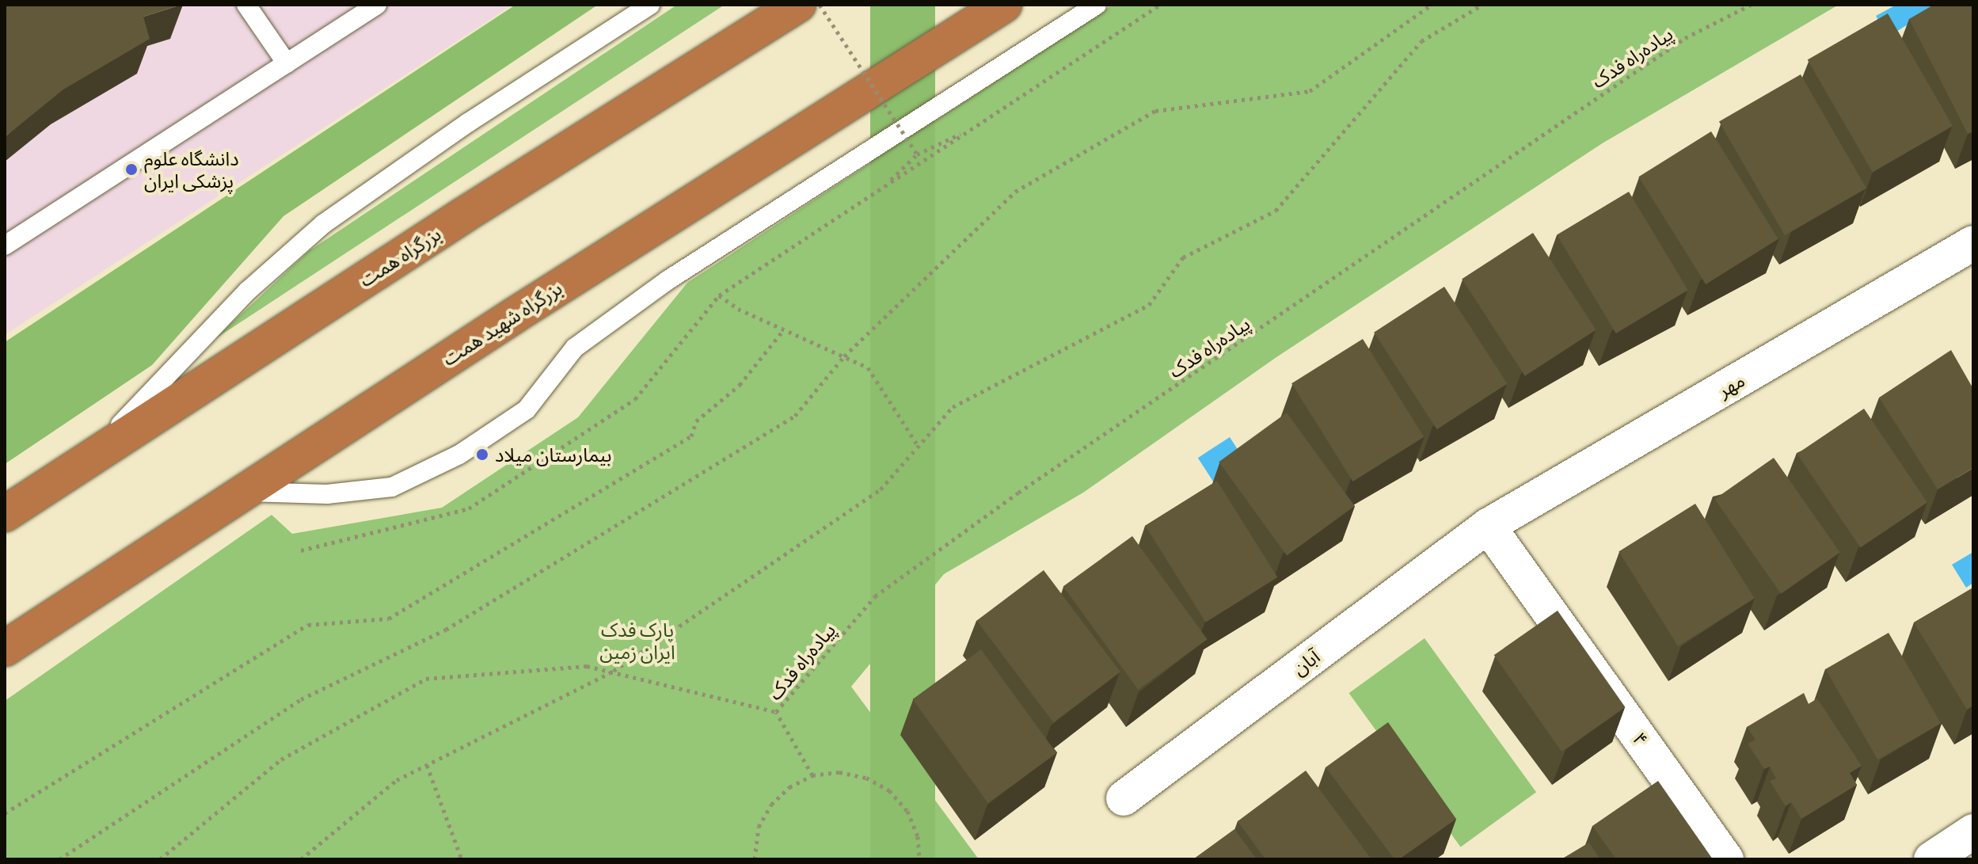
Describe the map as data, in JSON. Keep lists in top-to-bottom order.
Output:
{
  "streets": {
    "highway": ["بزرگراه همت", "بزرگراه شهید همت"],
    "street": ["مهر", "آبان", "۴"],
    "path": ["پیاده‌راه فدک"]
  },
  "crossings": [
    ["مهر", "آبان"],
    ["مهر", "۴"],
    ["آبان", "۴"]
  ],
  "parks": ["پارک فدک ایران زمین"],
  "places": ["دانشگاه علوم پزشکی ایران", "بیمارستان میلاد"]
}
